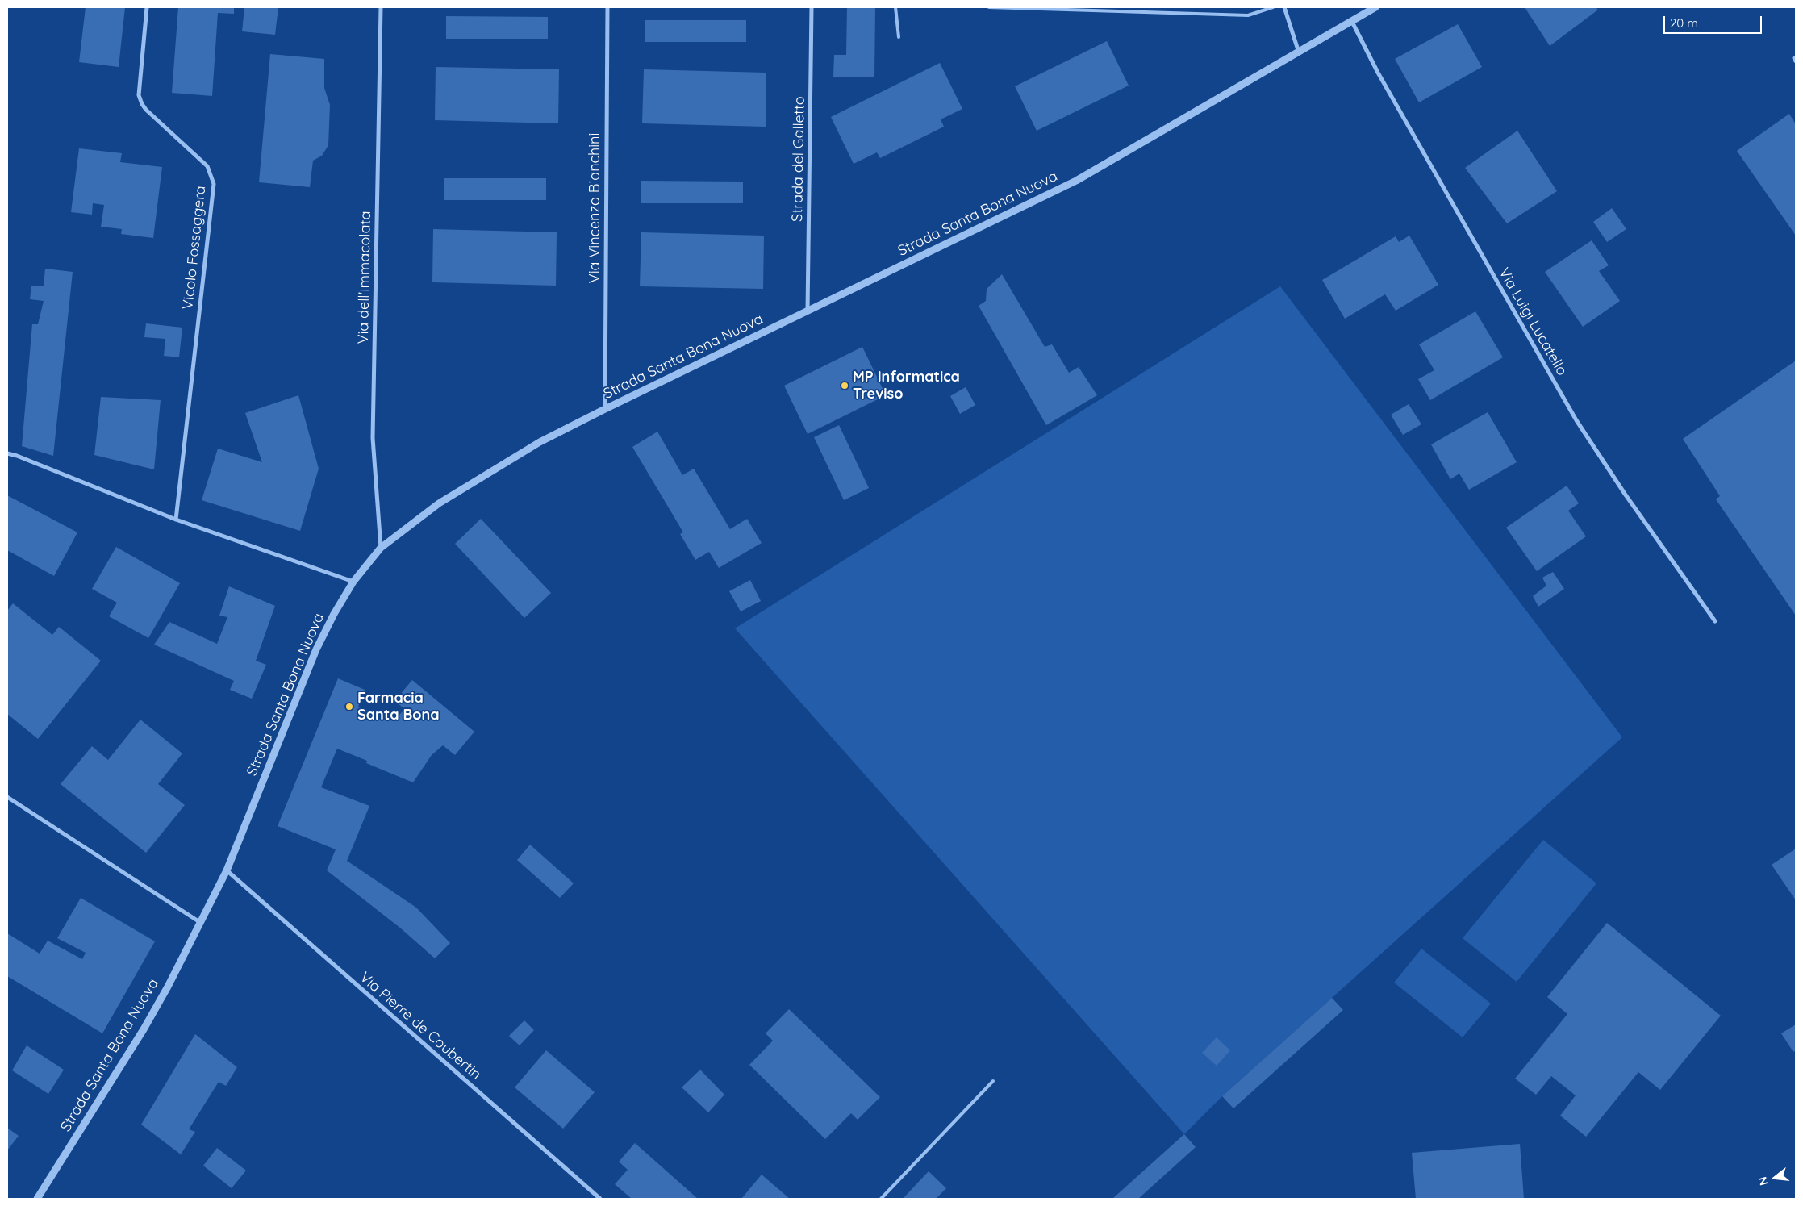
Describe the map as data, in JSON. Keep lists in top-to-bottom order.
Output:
{
  "streets": {
    "street": [
      "Strada del Galletto",
      "Via Vincenzo Bianchini",
      "Strada Santa Bona Nuova",
      "Vicolo Fossaggera",
      "Via dell'Immacolata",
      "Via Luigi Lucatello",
      "Via Pierre de Coubertin"
    ]
  },
  "crossings": [
    ["Strada del Galletto", "Strada Santa Bona Nuova"],
    ["Via Vincenzo Bianchini", "Strada Santa Bona Nuova"],
    ["Strada Santa Bona Nuova", "Via dell'Immacolata"],
    ["Strada Santa Bona Nuova", "Via Luigi Lucatello"],
    ["Strada Santa Bona Nuova", "Via Pierre de Coubertin"]
  ],
  "places": ["MP Informatica Treviso", "Farmacia Santa Bona"],
  "scale_bar": "20 m",
  "north": "left"
}
